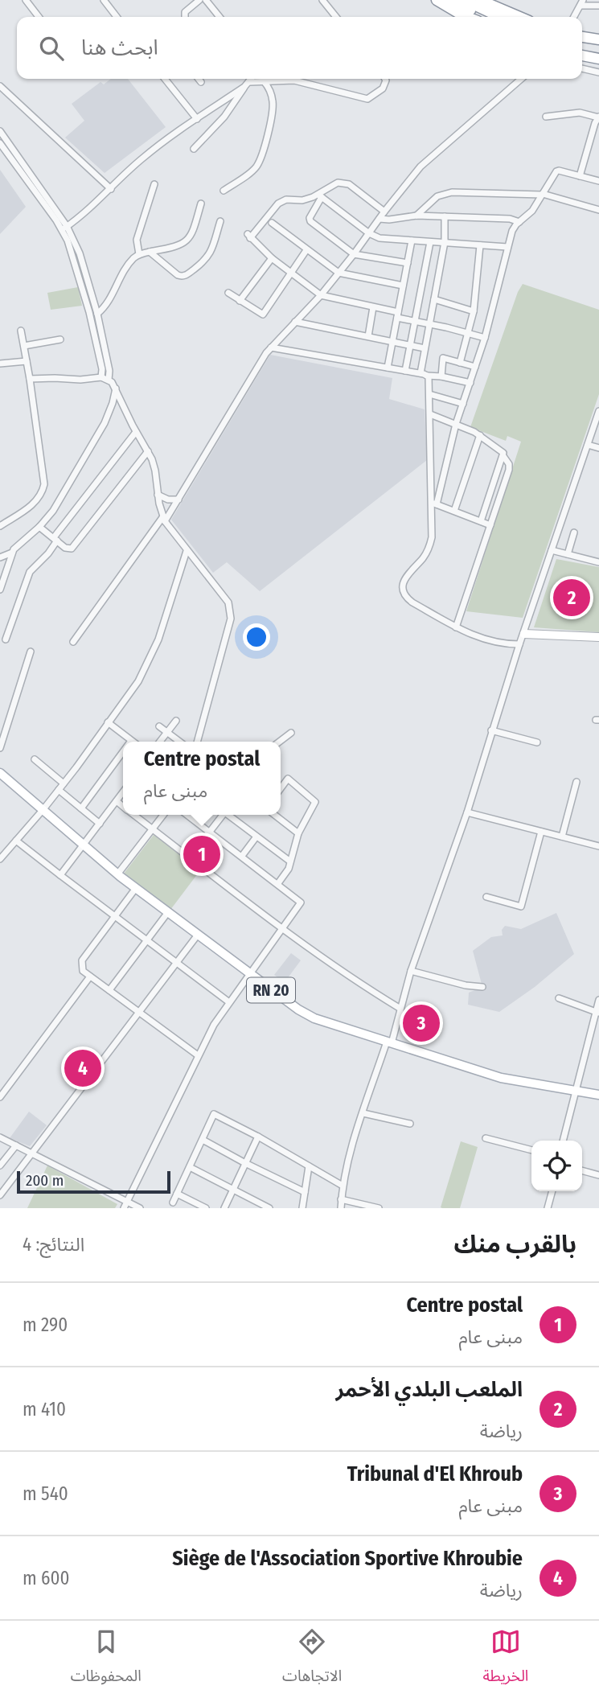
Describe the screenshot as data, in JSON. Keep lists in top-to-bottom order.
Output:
{
  "streets": {
    "main road": ["RN 20"]
  },
  "scale_bar": "200 m",
  "page": {
    "search": "ابحث هنا",
    "pins": [
      "2",
      "1",
      "3",
      "4"
    ],
    "popup": ["Centre postal", "مبنى عام"],
    "scale": "200 m",
    "heading": ["بالقرب منك", "النتائج: 4"],
    "list": [
      {
        "mark": "1",
        "name": "Centre postal",
        "note": "مبنى عام",
        "value": "290 m"
      },
      {
        "mark": "2",
        "name": "الملعب البلدي الأحمر",
        "note": "رياضة",
        "value": "410 m"
      },
      {
        "mark": "3",
        "name": "Tribunal d'El Khroub",
        "note": "مبنى عام",
        "value": "540 m"
      },
      {
        "mark": "4",
        "name": "Siège de l'Association Sportive Khroubie",
        "note": "رياضة",
        "value": "600 m"
      }
    ],
    "nav": ["الخريطة", "الاتجاهات", "المحفوظات"]
  }
}
